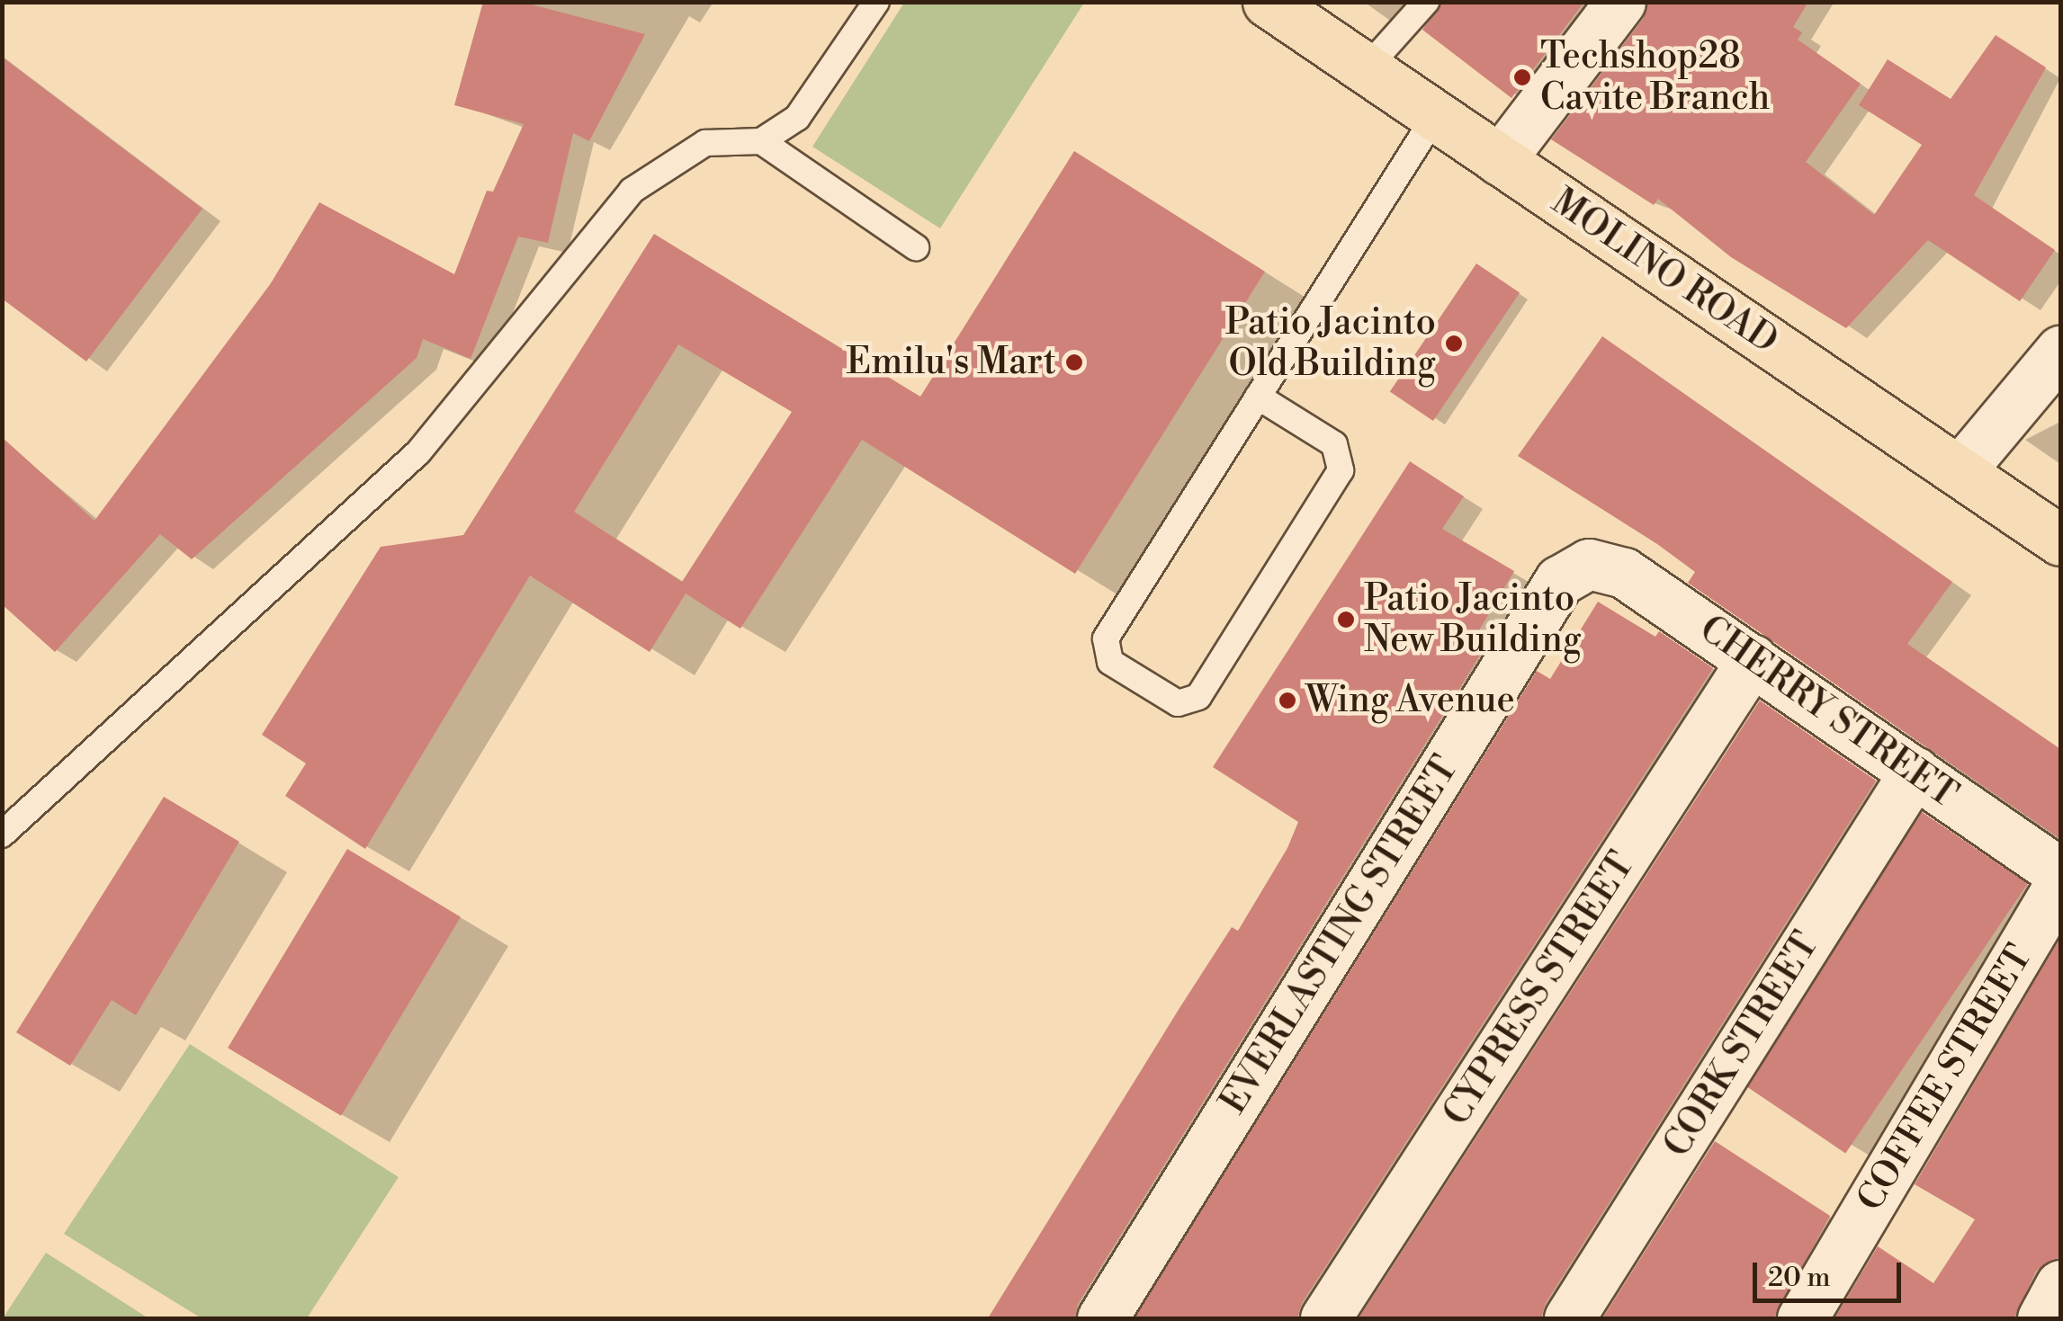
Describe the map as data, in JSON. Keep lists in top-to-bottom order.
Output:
{
  "streets": {
    "main road": ["MOLINO ROAD"],
    "street": [
      "CHERRY STREET",
      "EVERLASTING STREET",
      "CYPRESS STREET",
      "CORK STREET",
      "COFFEE STREET"
    ]
  },
  "crossings": [
    ["CHERRY STREET", "EVERLASTING STREET"],
    ["CHERRY STREET", "CYPRESS STREET"],
    ["CHERRY STREET", "CORK STREET"]
  ],
  "places": [
    "Techshop28 Cavite Branch",
    "Patio Jacinto Old Building",
    "Emilu's Mart",
    "Patio Jacinto New Building",
    "Wing Avenue"
  ],
  "scale_bar": "20 m"
}
